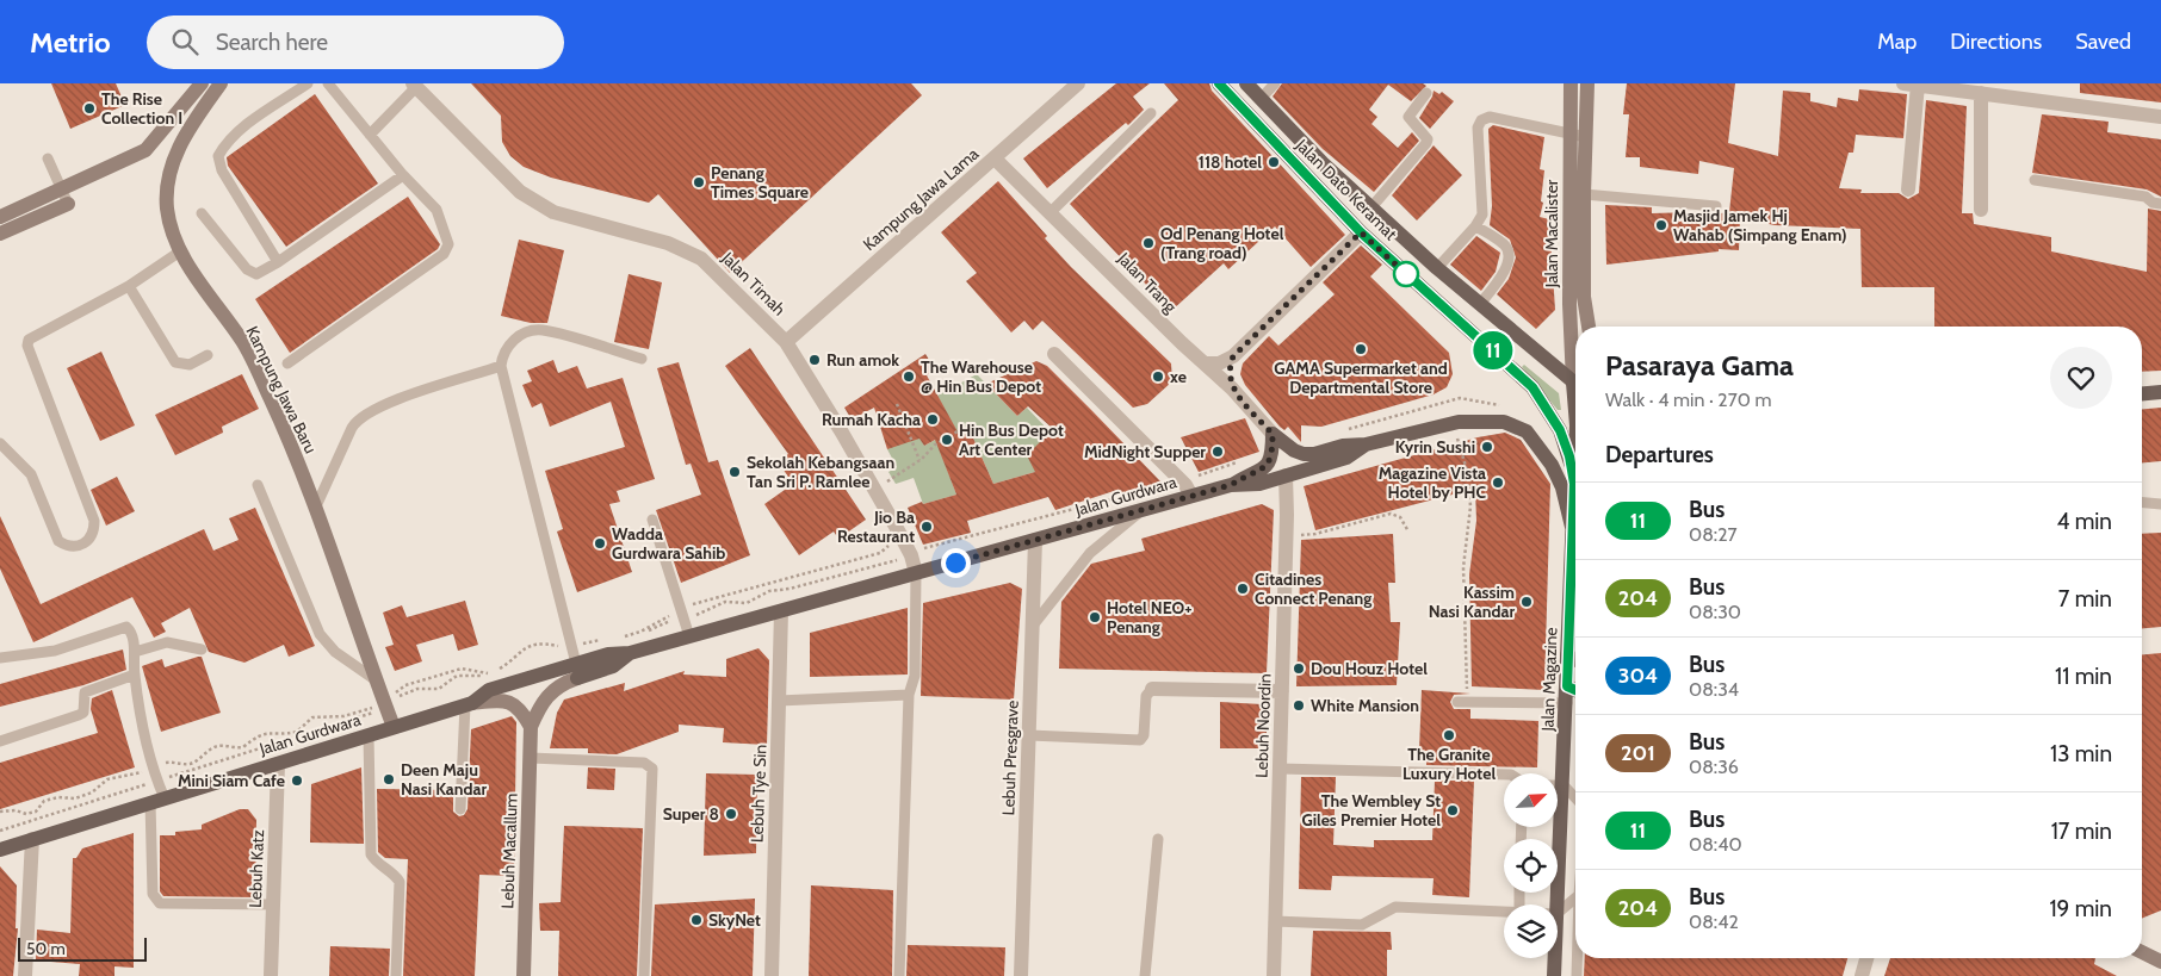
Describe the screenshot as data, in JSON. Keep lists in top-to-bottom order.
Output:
{
  "streets": {
    "main road": ["Jalan Dato Keramat", "Jalan Gurdwara", "Jalan Magazine"],
    "street": [
      "Kampung Jawa Lama",
      "Jalan Macalister",
      "Jalan Trang",
      "Jalan Timah",
      "Kampung Jawa Baru",
      "Lebuh Noordin",
      "Lebuh Presgrave",
      "Lebuh Tye Sin",
      "Lebuh Macallum",
      "Lebuh Katz"
    ]
  },
  "crossings": [
    ["Jalan Dato Keramat", "Jalan Magazine"],
    ["Kampung Jawa Lama", "Jalan Trang"],
    ["Kampung Jawa Lama", "Jalan Timah"],
    ["Jalan Timah", "Jalan Gurdwara"],
    ["Kampung Jawa Baru", "Jalan Gurdwara"],
    ["Jalan Gurdwara", "Jalan Magazine"],
    ["Jalan Gurdwara", "Lebuh Noordin"],
    ["Jalan Gurdwara", "Lebuh Presgrave"],
    ["Jalan Gurdwara", "Lebuh Tye Sin"],
    ["Jalan Gurdwara", "Lebuh Macallum"],
    ["Jalan Gurdwara", "Lebuh Katz"]
  ],
  "places": [
    "The Rise Collection I",
    "118 hotel",
    "Penang Times Square",
    "Masjid Jamek Hj Wahab (Simpang Enam)",
    "Od Penang Hotel (Trang road)",
    "GAMA Supermarket and Departmental Store",
    "Run amok",
    "The Warehouse @ Hin Bus Depot",
    "xe",
    "Rumah Kacha",
    "Hin Bus Depot Art Center",
    "Kyrin Sushi",
    "MidNight Supper",
    "Sekolah Kebangsaan Tan Sri P. Ramlee",
    "Magazine Vista Hotel by PHC",
    "Jio Ba Restaurant",
    "Wadda Gurdwara Sahib",
    "Citadines Connect Penang",
    "Kassim Nasi Kandar",
    "Hotel NEO+ Penang",
    "Dou Houz Hotel",
    "White Mansion",
    "The Granite Luxury Hotel",
    "Deen Maju Nasi Kandar",
    "Mini Siam Cafe",
    "The Wembley St Giles Premier Hotel",
    "Super 8",
    "SkyNet"
  ],
  "lines": ["bus line 11"],
  "scale_bar": "50 m",
  "north": "top right",
  "page": {
    "header": "Metrio",
    "search": "Search here",
    "nav": ["Map", "Directions", "Saved"],
    "on_map": "11",
    "heading": [
      ["Pasaraya Gama", "Walk · 4 min · 270 m"],
      "Departures"
    ],
    "list": [
      {
        "mark": "11",
        "name": "Bus",
        "note": "08:27",
        "value": "4 min"
      },
      {
        "mark": "204",
        "name": "Bus",
        "note": "08:30",
        "value": "7 min"
      },
      {
        "mark": "304",
        "name": "Bus",
        "note": "08:34",
        "value": "11 min"
      },
      {
        "mark": "201",
        "name": "Bus",
        "note": "08:36",
        "value": "13 min"
      },
      {
        "mark": "11",
        "name": "Bus",
        "note": "08:40",
        "value": "17 min"
      },
      {
        "mark": "204",
        "name": "Bus",
        "note": "08:42",
        "value": "19 min"
      }
    ],
    "scale": "50 m"
  }
}
